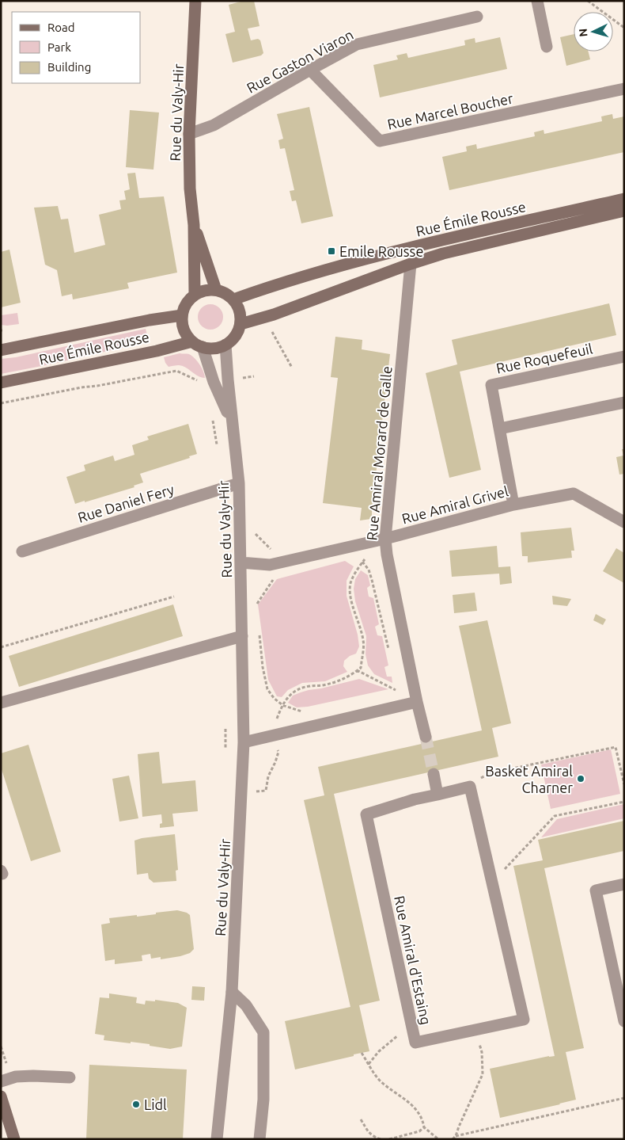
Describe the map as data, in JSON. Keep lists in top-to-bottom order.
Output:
{
  "streets": {
    "main road": ["Rue du Valy-Hir", "Rue Émile Rousse"],
    "street": [
      "Rue Gaston Viaron",
      "Rue Marcel Boucher",
      "Rue Roquefeuil",
      "Rue Amiral Morard de Galle",
      "Rue Daniel Fery",
      "Rue Amiral Grivel",
      "Rue Amiral d'Estaing"
    ]
  },
  "crossings": [
    ["Rue Gaston Viaron", "Rue Marcel Boucher"],
    ["Rue Gaston Viaron", "Rue du Valy-Hir"],
    ["Rue du Valy-Hir", "Rue Émile Rousse"],
    ["Rue du Valy-Hir", "Rue Daniel Fery"],
    ["Rue du Valy-Hir", "Rue Amiral Grivel"],
    ["Rue Émile Rousse", "Rue Amiral Morard de Galle"],
    ["Rue Roquefeuil", "Rue Amiral Grivel"],
    ["Rue Amiral Morard de Galle", "Rue Amiral Grivel"]
  ],
  "places": {
    "transit": ["Emile Rousse"],
    "other": ["Basket Amiral Charner", "Lidl"]
  },
  "legend": ["Road", "Park", "Building"],
  "north": "left"
}
